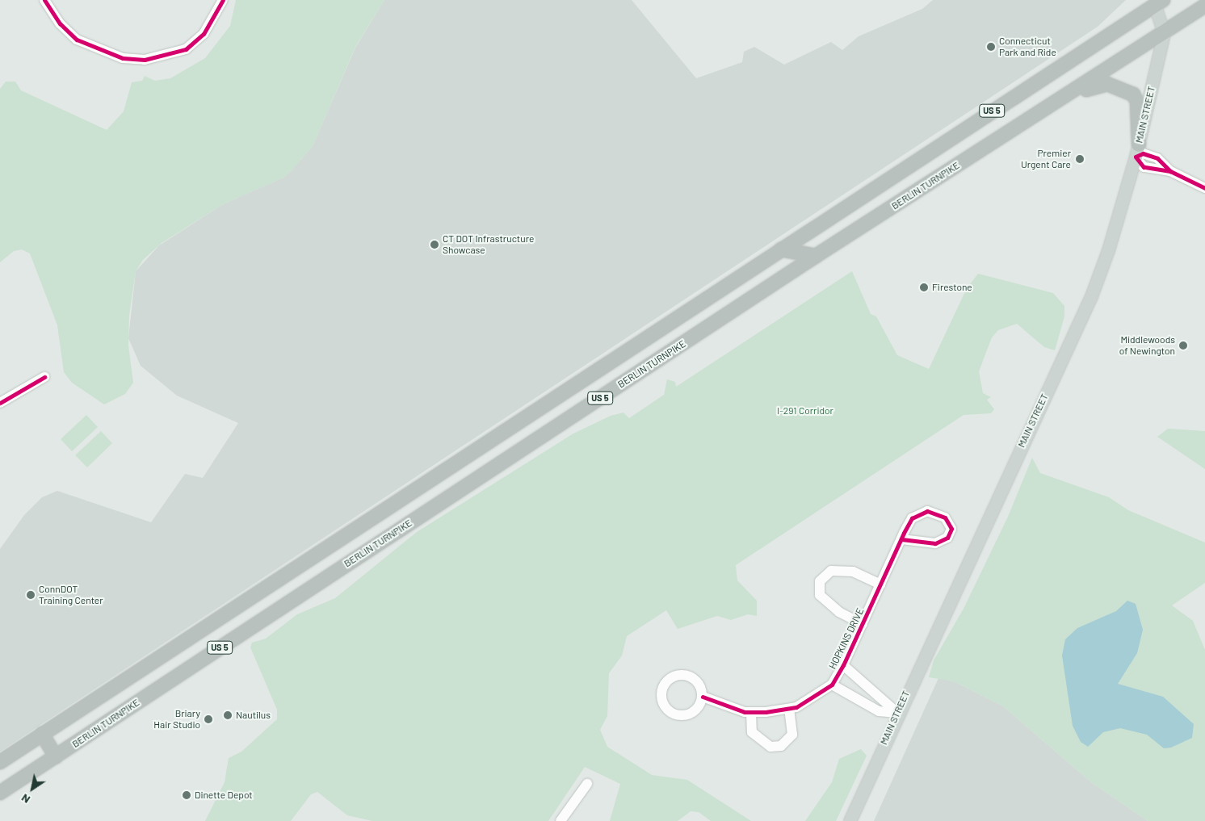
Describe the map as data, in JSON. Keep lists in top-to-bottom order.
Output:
{
  "streets": {
    "highway": ["US 5", "BERLIN TURNPIKE"],
    "main road": ["MAIN STREET"],
    "street": ["HOPKINS DRIVE"]
  },
  "crossings": [
    ["MAIN STREET", "BERLIN TURNPIKE"],
    ["MAIN STREET", "HOPKINS DRIVE"]
  ],
  "parks": ["I-291 Corridor"],
  "places": [
    "Connecticut Park and Ride",
    "Premier Urgent Care",
    "CT DOT Infrastructure Showcase",
    "Firestone",
    "Middlewoods of Newington",
    "ConnDOT Training Center",
    "Nautilus",
    "Briary Hair Studio",
    "Dinette Depot"
  ],
  "north": "bottom left"
}
